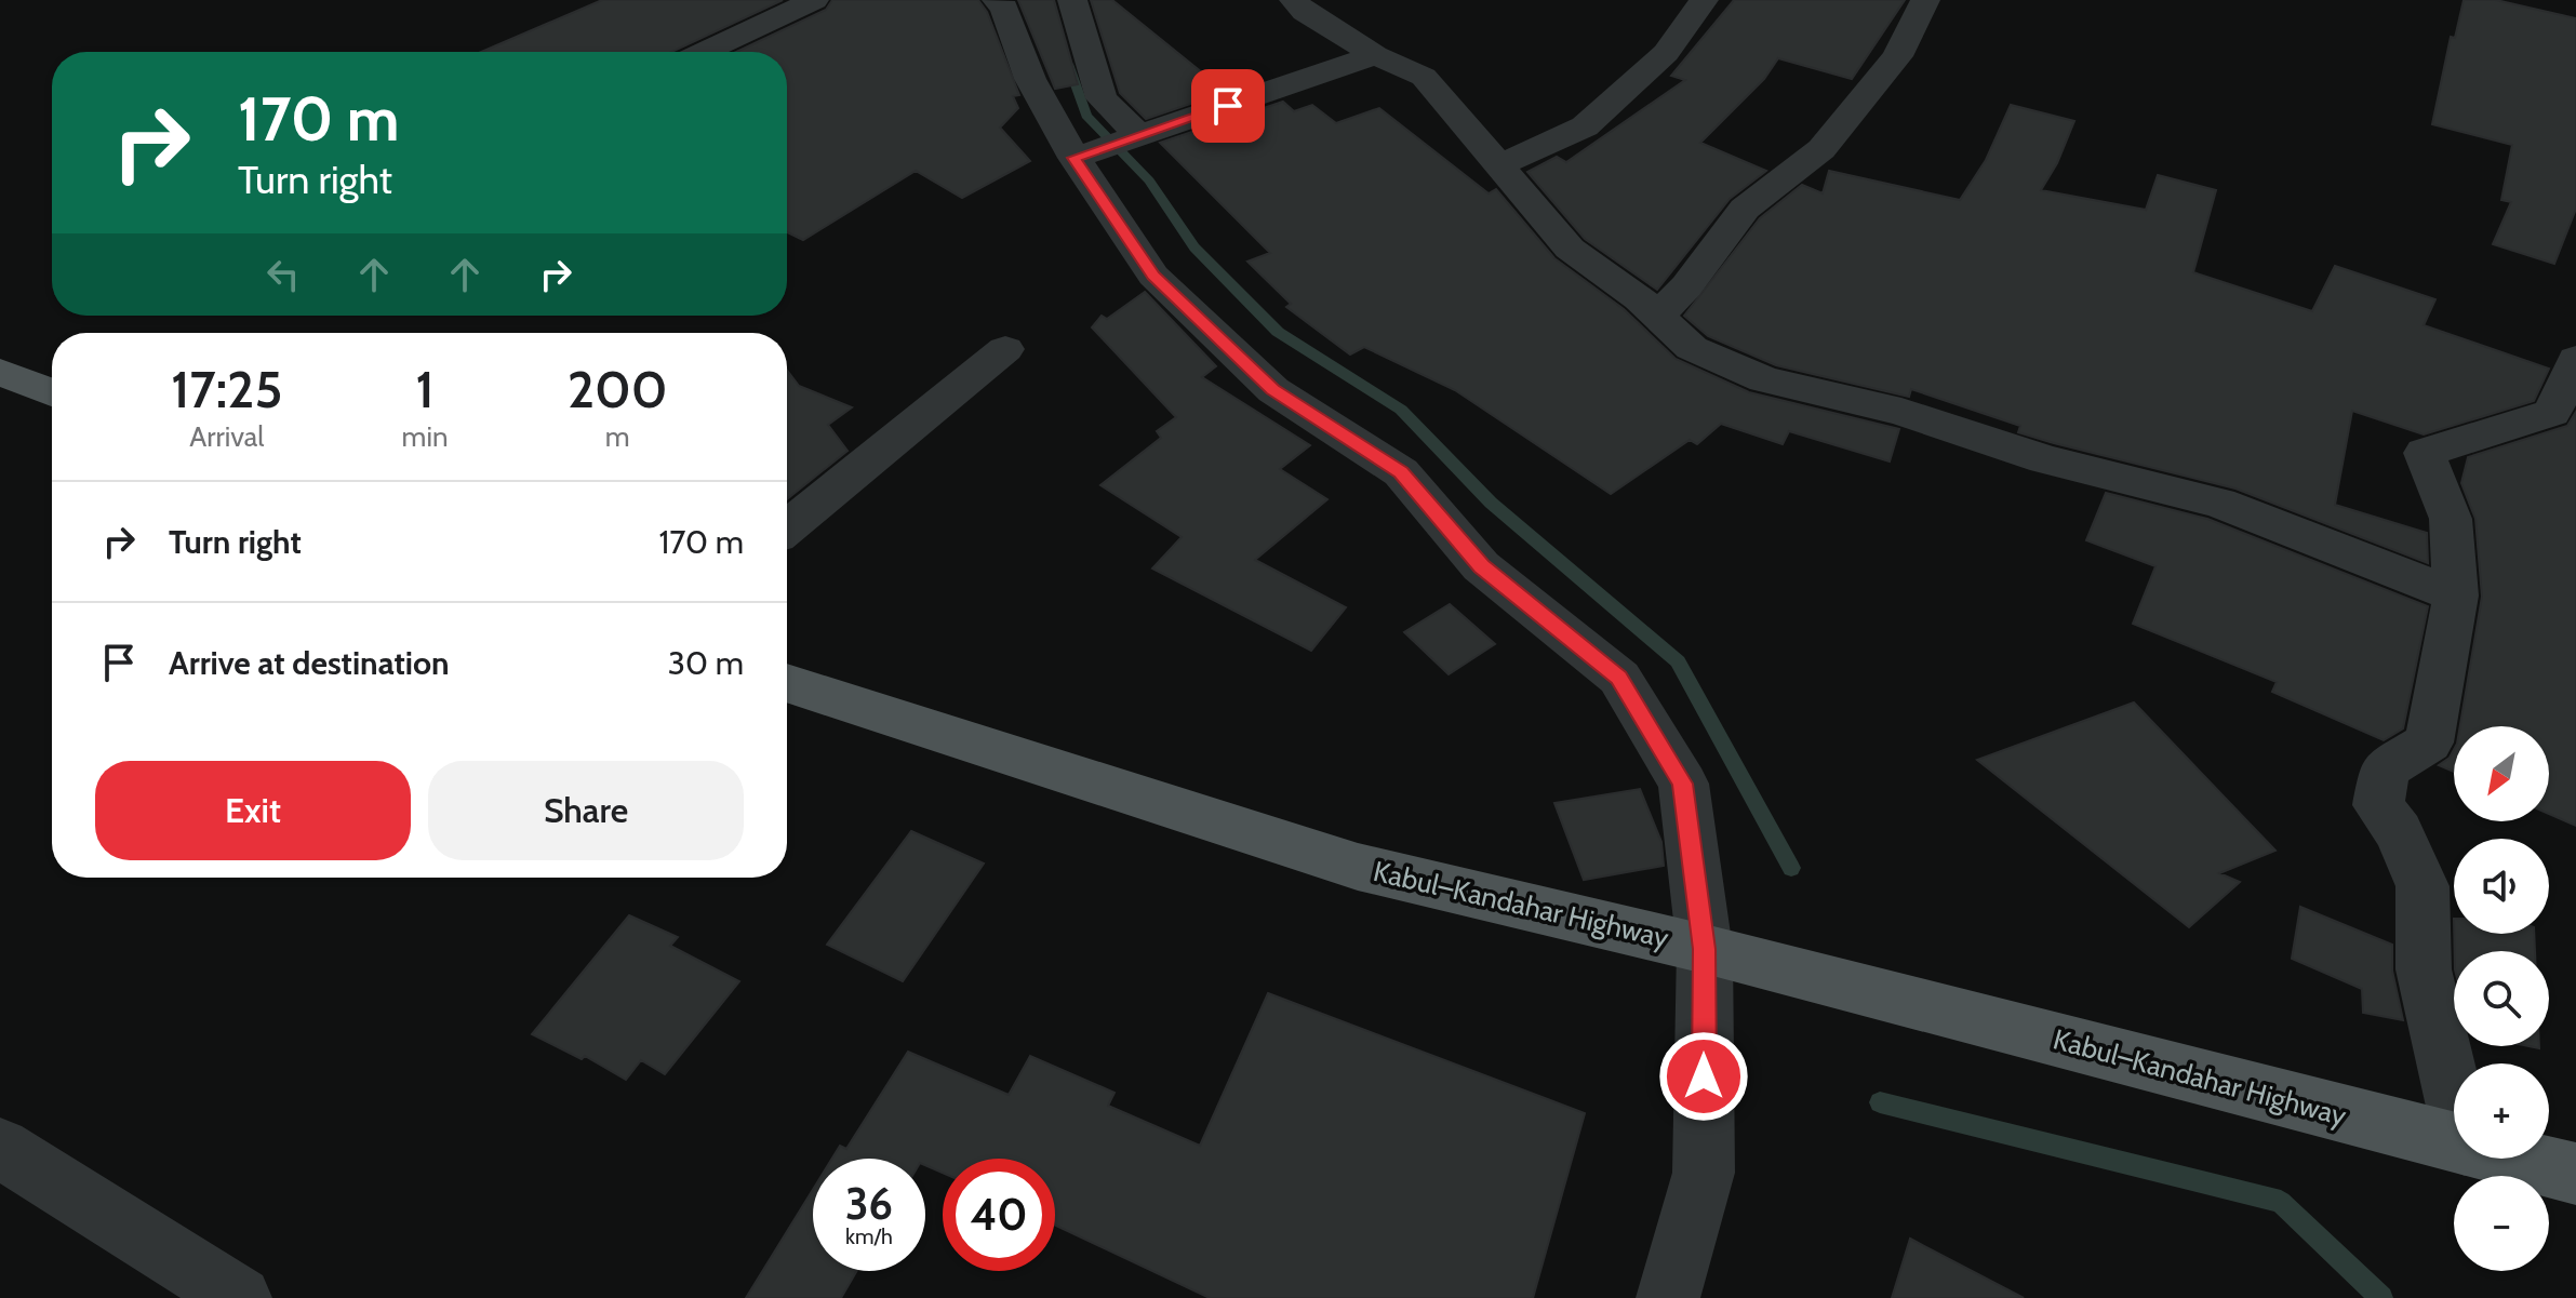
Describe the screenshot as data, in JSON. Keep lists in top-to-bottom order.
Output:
{
  "streets": {
    "main road": ["Kabul–Kandahar Highway"]
  },
  "north": "bottom left",
  "page": {
    "turn": ["170 m", "Turn right"],
    "eta": [
      "17:25",
      "Arrival",
      "1",
      "min",
      "200",
      "m"
    ],
    "list": [
      {
        "name": "Turn right",
        "value": "170 m"
      },
      {
        "name": "Arrive at destination",
        "value": "30 m"
      }
    ],
    "map_buttons": ["+", "−"],
    "buttons": ["Exit", "Share"],
    "speed": "36 km/h",
    "limit": "40"
  }
}
